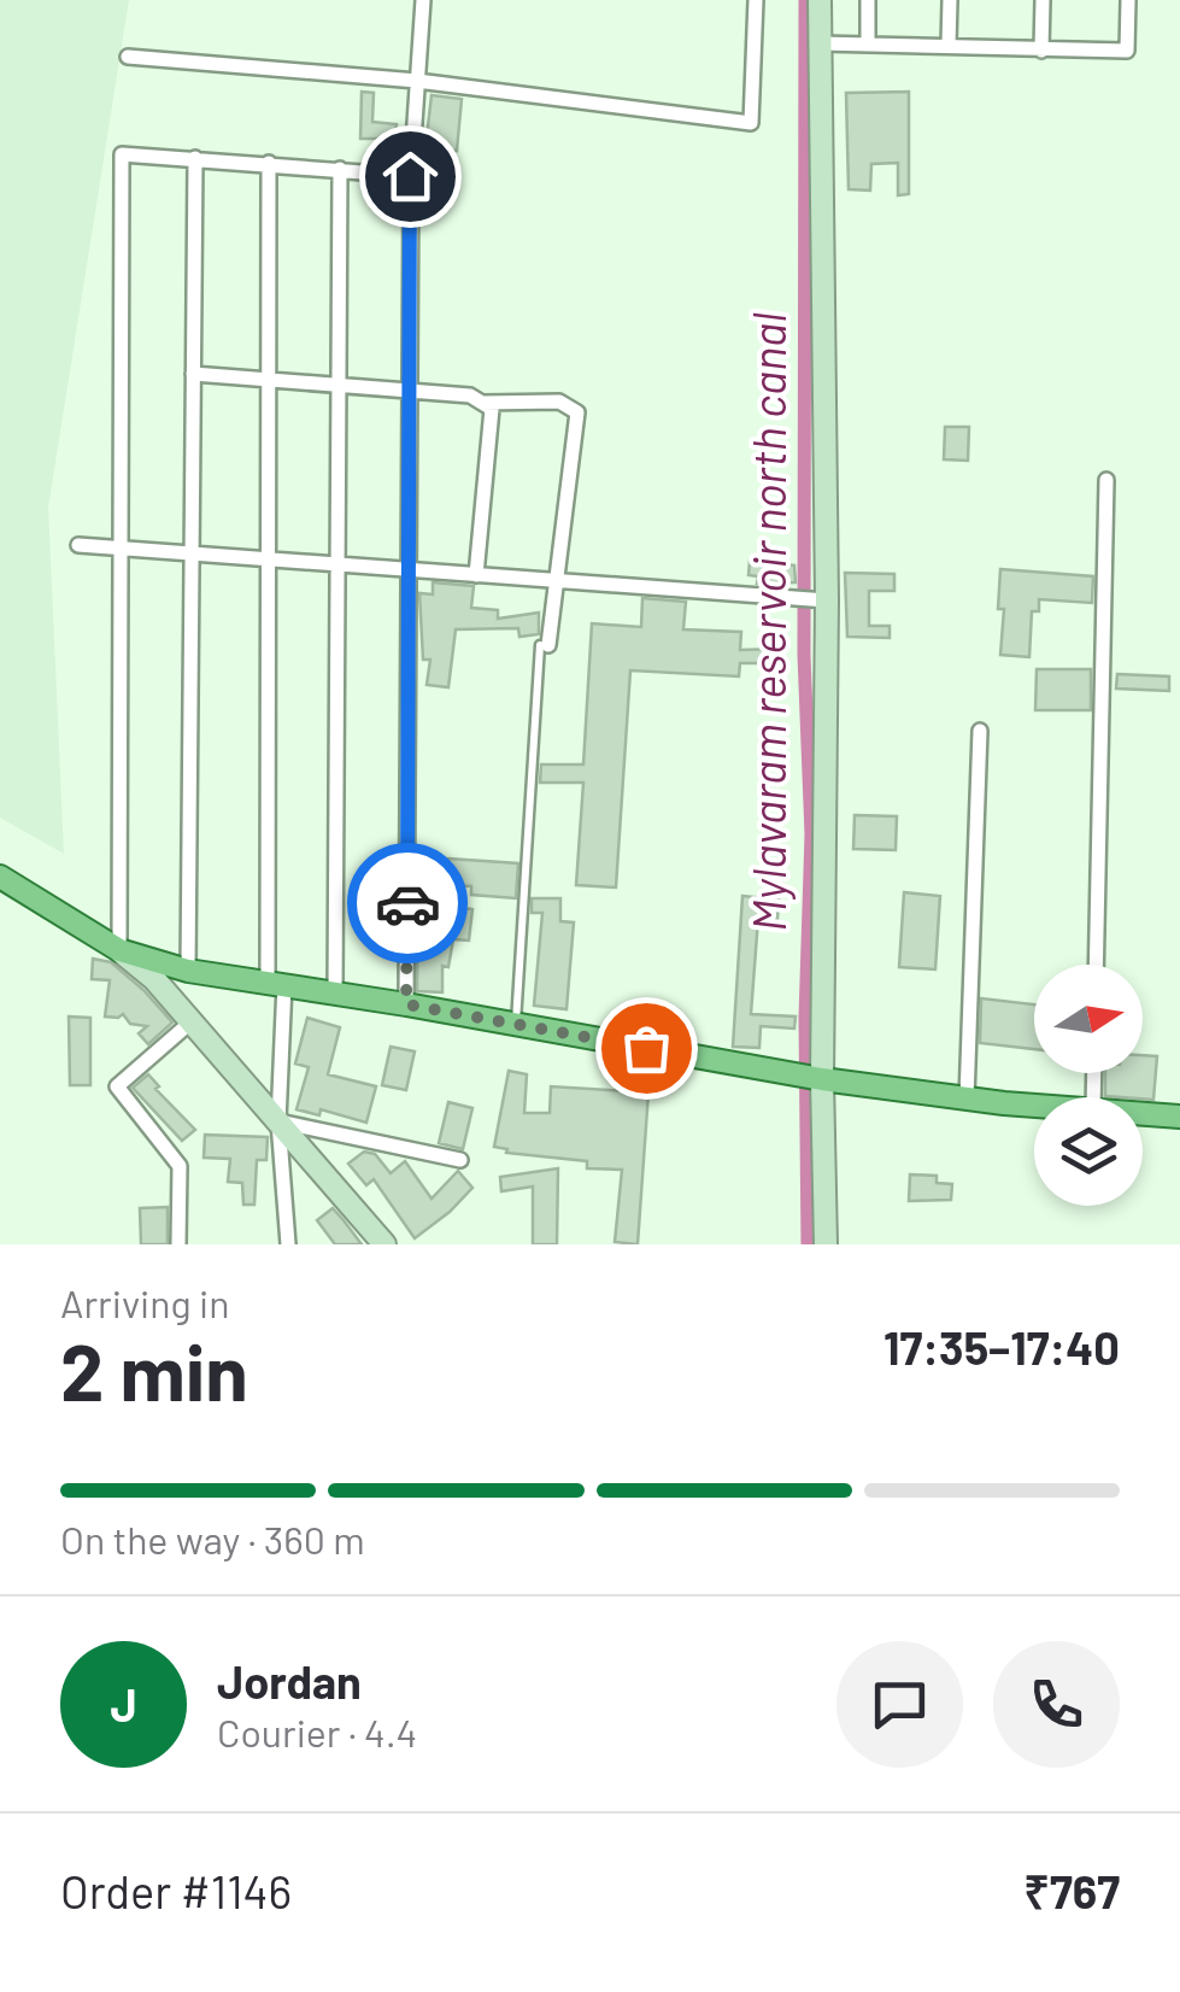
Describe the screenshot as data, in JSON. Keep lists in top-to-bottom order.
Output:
{
  "water": ["Mylavaram reservoir north canal"],
  "north": "right",
  "page": {
    "heading": ["2 min", "Arriving in", "17:35–17:40"],
    "panel": [
      "Jordan",
      "Courier · 4.4",
      "Order #1146",
      "₹767"
    ],
    "bar": "On the way · 360 m",
    "round": "J"
  }
}
